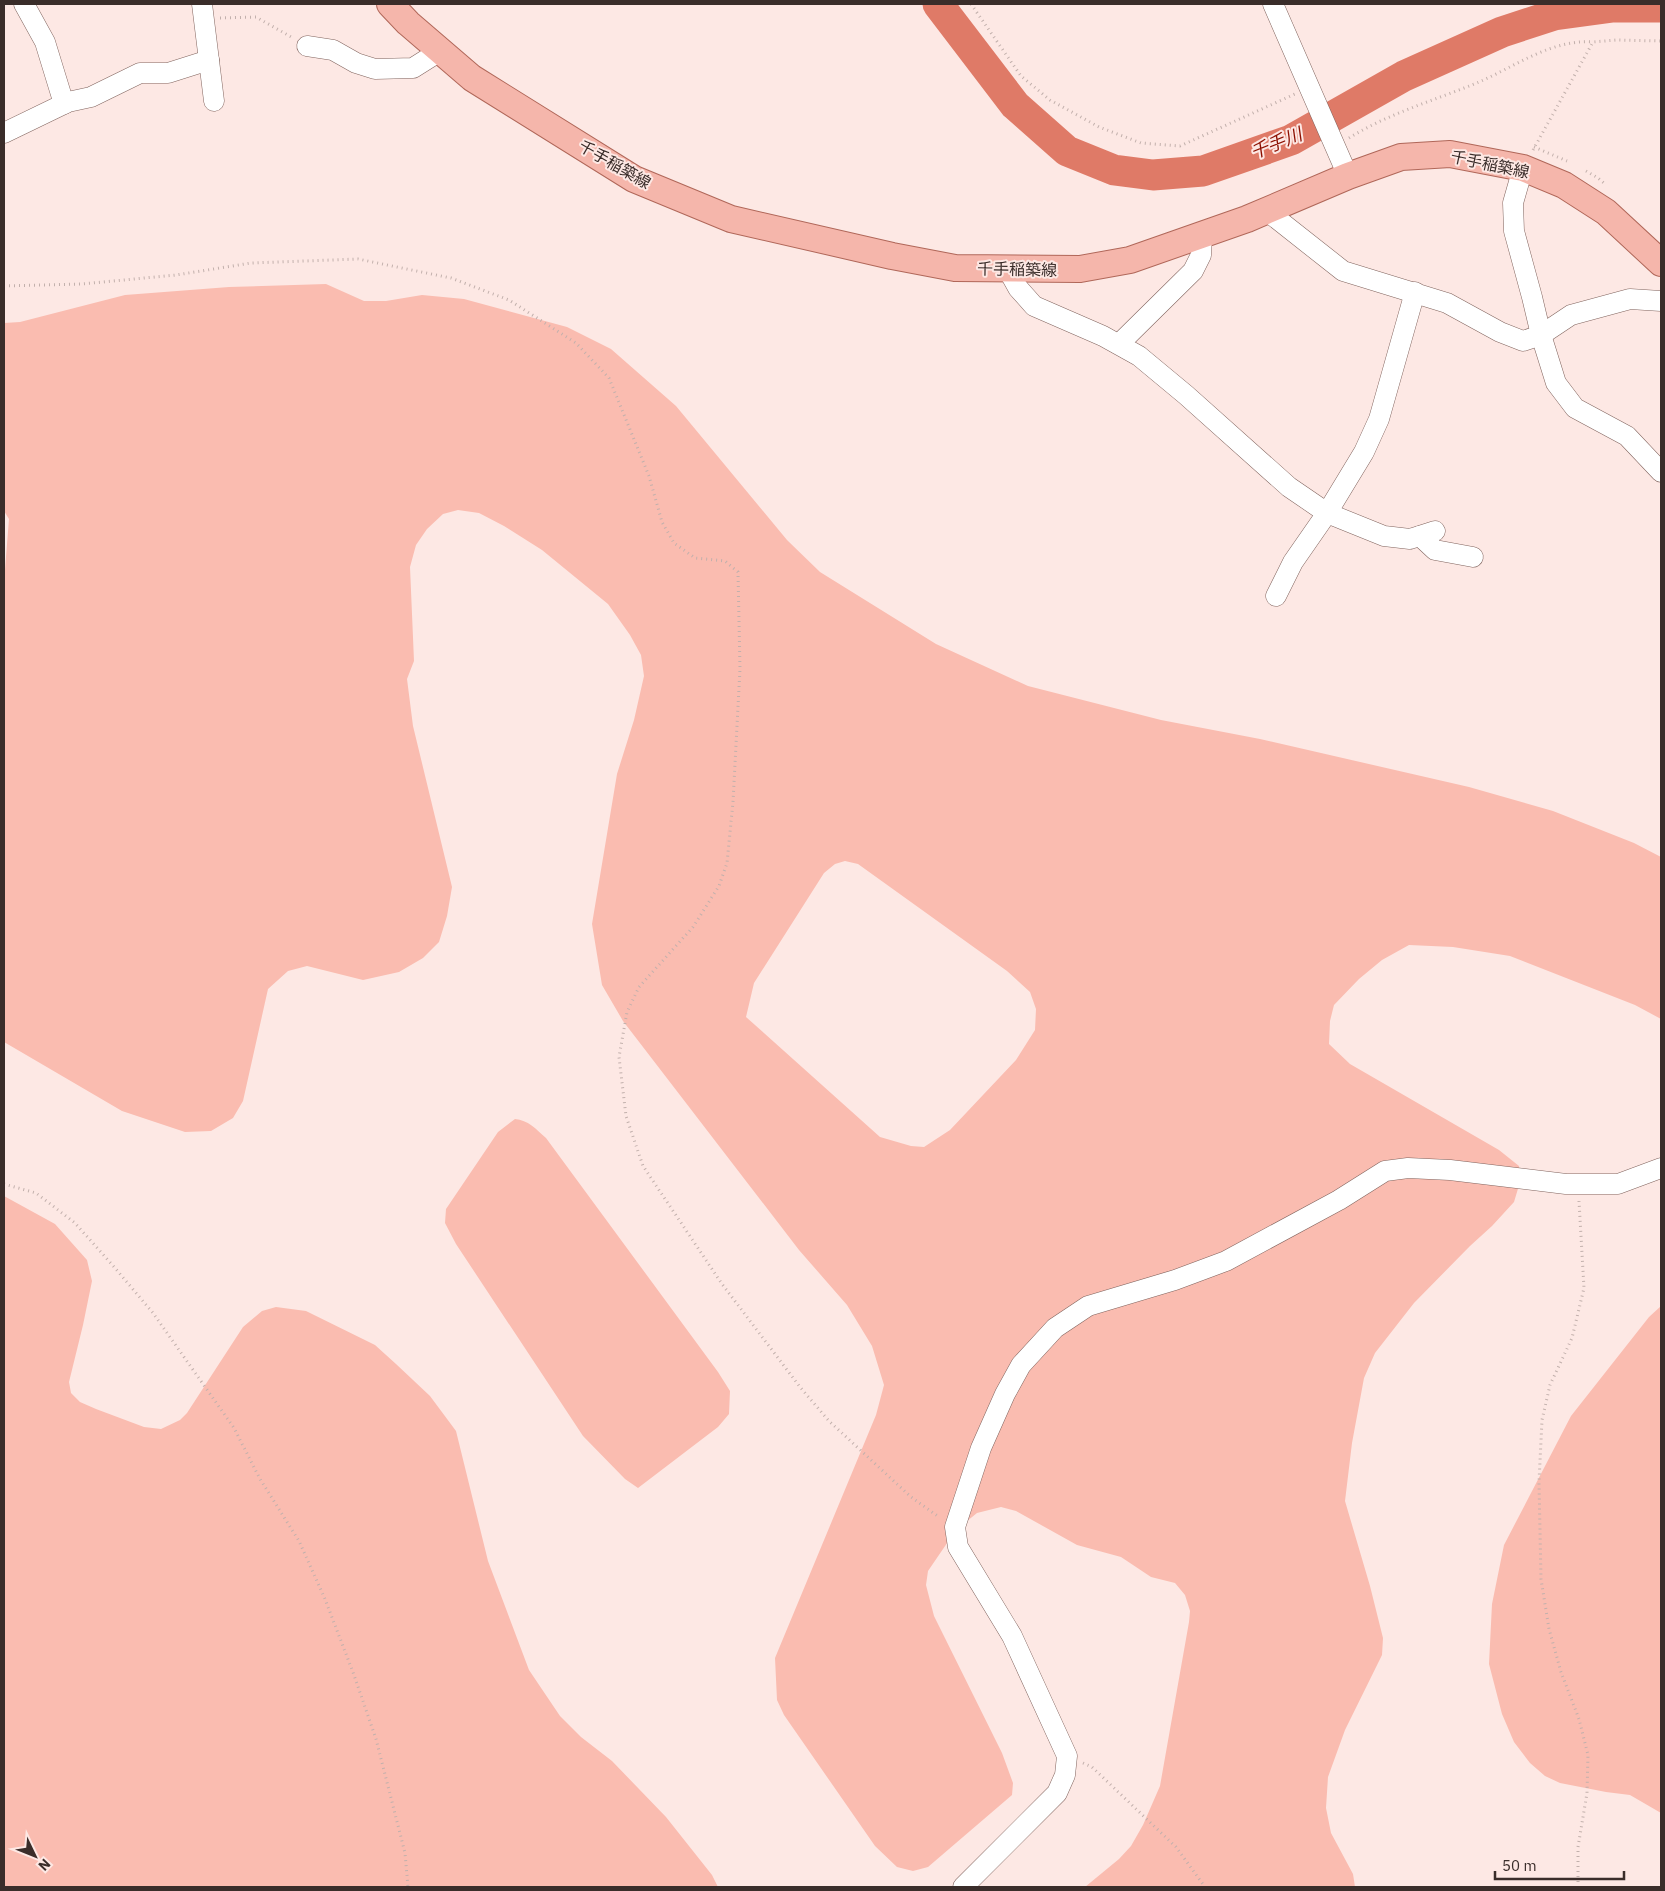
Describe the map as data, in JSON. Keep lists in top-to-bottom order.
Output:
{
  "streets": {
    "main road": ["千手稲築線"]
  },
  "water": ["千手川"],
  "scale_bar": "50 m",
  "north": "bottom right"
}
